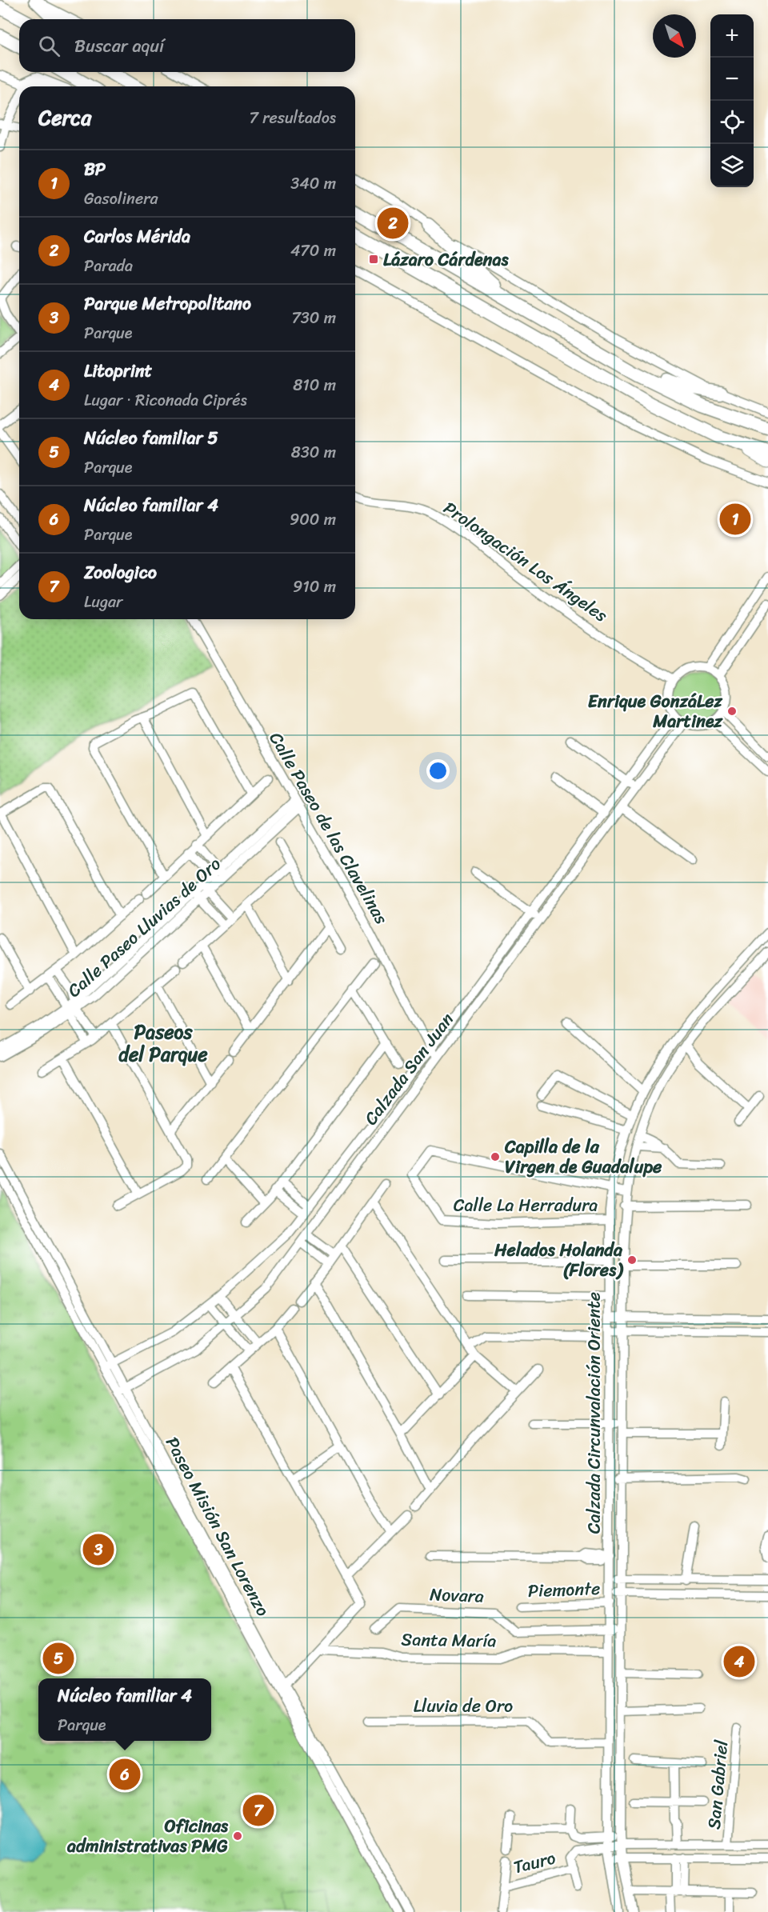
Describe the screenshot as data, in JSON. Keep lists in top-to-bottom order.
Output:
{
  "streets": {
    "street": [
      "Prolongación Los Ángeles",
      "Calle Paseo de las Clavelinas",
      "Calle Paseo Lluvias de Oro",
      "Calzada San Juan",
      "Calle La Herradura",
      "Calzada Circunvalación Oriente",
      "Paseo Misión San Lorenzo",
      "Piemonte",
      "Novara",
      "Santa María",
      "Lluvia de Oro",
      "San Gabriel",
      "Tauro"
    ]
  },
  "crossings": [
    ["Prolongación Los Ángeles", "Calzada San Juan"],
    ["Calle Paseo de las Clavelinas", "Calle Paseo Lluvias de Oro"],
    ["Calle Paseo de las Clavelinas", "Calzada San Juan"],
    ["Calzada San Juan", "Paseo Misión San Lorenzo"],
    ["Calle La Herradura", "Calzada Circunvalación Oriente"],
    ["Calzada Circunvalación Oriente", "Piemonte"],
    ["Calzada Circunvalación Oriente", "Novara"],
    ["Calzada Circunvalación Oriente", "Santa María"],
    ["Calzada Circunvalación Oriente", "Lluvia de Oro"],
    ["Calzada Circunvalación Oriente", "Tauro"]
  ],
  "districts": ["Paseos del Parque"],
  "places": {
    "transit": ["Lázaro Cárdenas"],
    "other": [
      "Enrique GonzáLez Martinez",
      "Capilla de la Virgen de Guadalupe",
      "Helados Holanda (Flores)",
      "Oficinas administrativas PMG"
    ]
  },
  "north": "bottom right",
  "page": {
    "map_buttons": ["+", "−"],
    "search": "Buscar aquí",
    "heading": ["Cerca", "7 resultados"],
    "list": [
      {
        "mark": "1",
        "name": "BP",
        "note": "Gasolinera",
        "value": "340 m"
      },
      {
        "mark": "2",
        "name": "Carlos Mérida",
        "note": "Parada",
        "value": "470 m"
      },
      {
        "mark": "3",
        "name": "Parque Metropolitano",
        "note": "Parque",
        "value": "730 m"
      },
      {
        "mark": "4",
        "name": "Litoprint",
        "note": "Lugar · Riconada Ciprés",
        "value": "810 m"
      },
      {
        "mark": "5",
        "name": "Núcleo familiar 5",
        "note": "Parque",
        "value": "830 m"
      },
      {
        "mark": "6",
        "name": "Núcleo familiar 4",
        "note": "Parque",
        "value": "900 m"
      },
      {
        "mark": "7",
        "name": "Zoologico",
        "note": "Lugar",
        "value": "910 m"
      }
    ],
    "pins": [
      "2",
      "1",
      "3",
      "5",
      "4",
      "6",
      "7"
    ],
    "popup": ["Núcleo familiar 4", "Parque"]
  }
}
